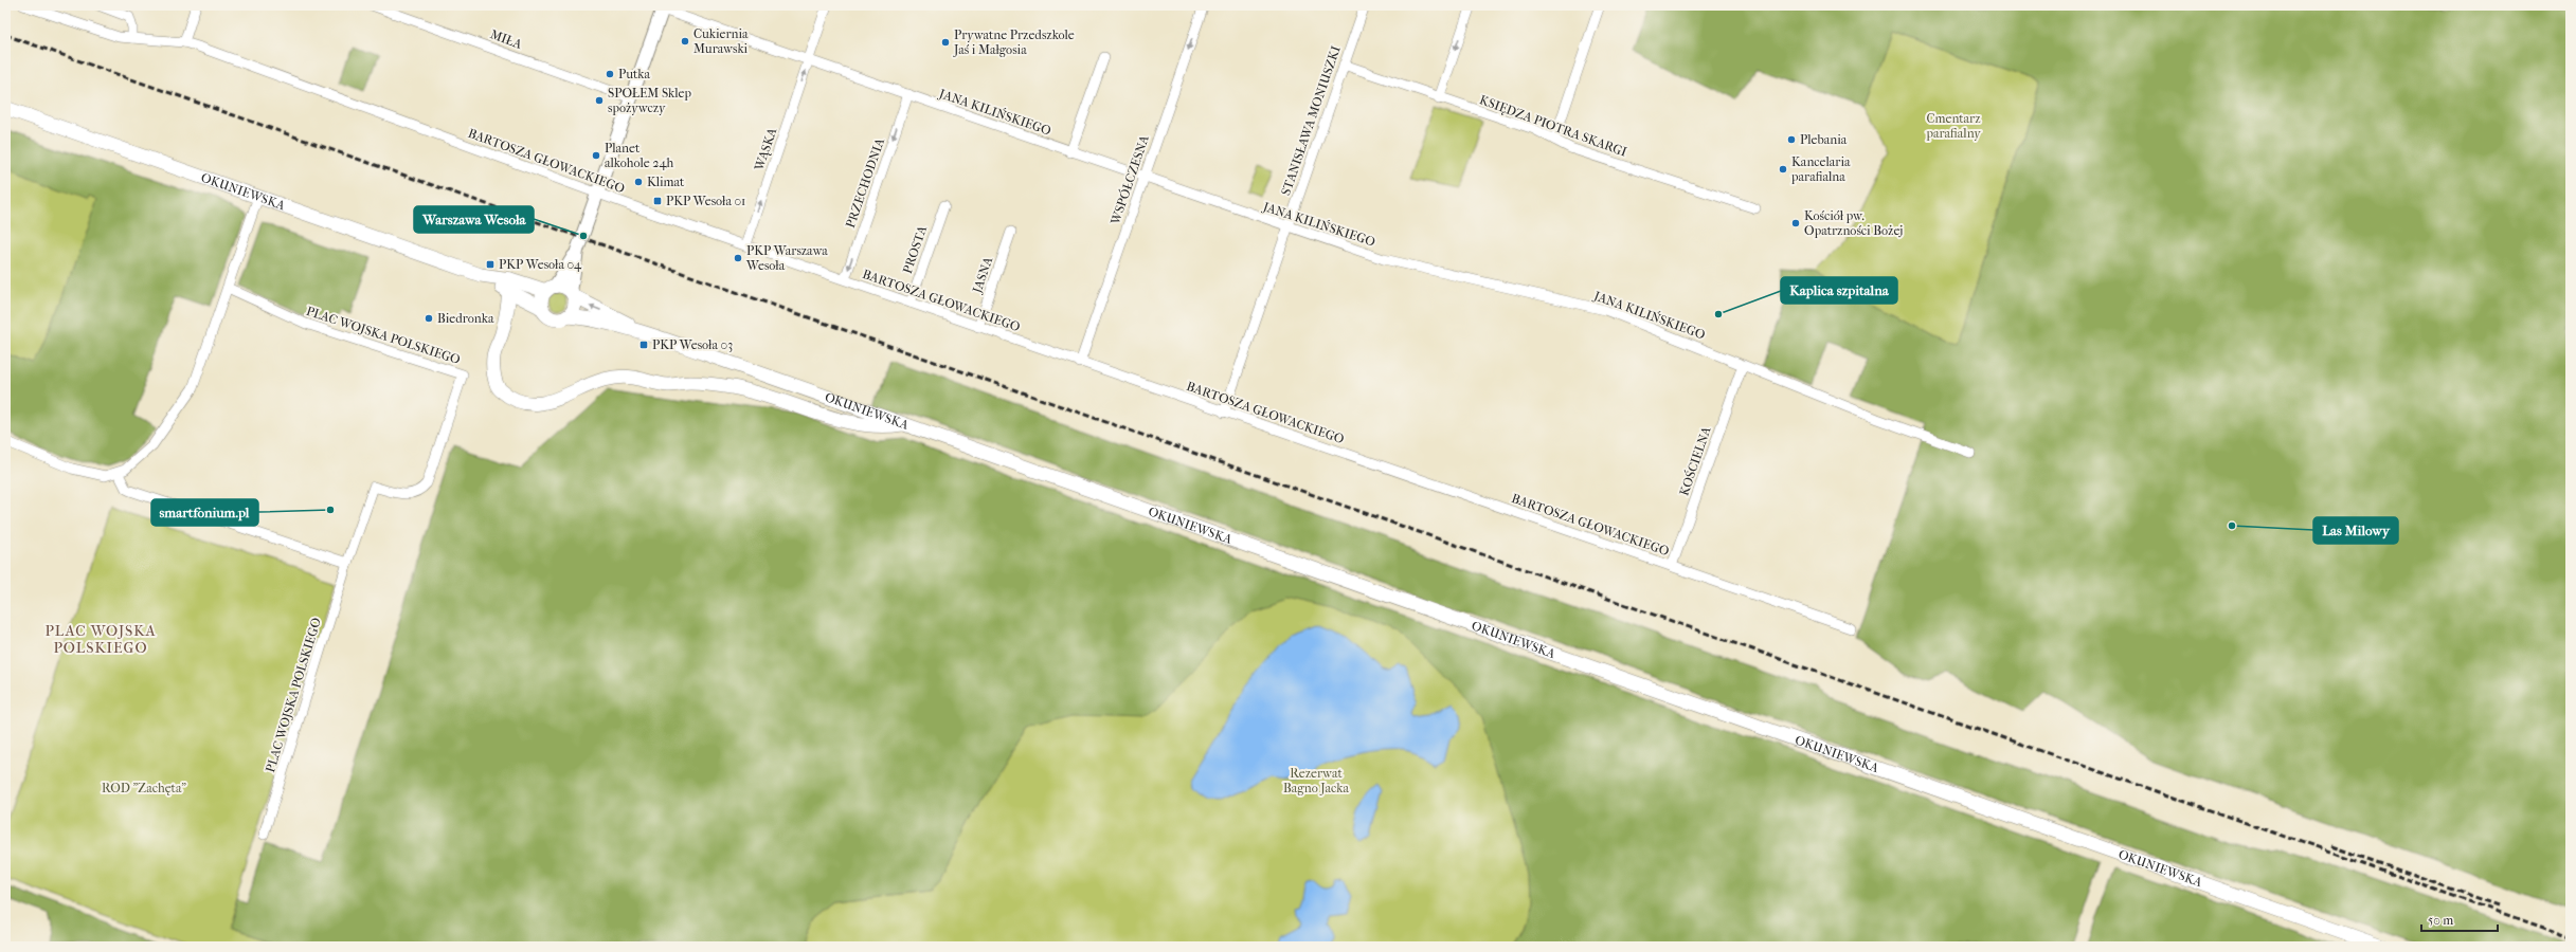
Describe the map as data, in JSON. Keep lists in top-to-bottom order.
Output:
{
  "streets": {
    "main road": ["OKUNIEWSKA"],
    "street": [
      "MIŁA",
      "JANA KILIŃSKIEGO",
      "STANISŁAWA MONIUSZKI",
      "KSIĘDZA PIOTRA SKARGI",
      "WĄSKA",
      "BARTOSZA GŁOWACKIEGO",
      "WSPÓŁCZESNA",
      "PRZECHODNIA",
      "PROSTA",
      "JASNA",
      "PLAC WOJSKA POLSKIEGO",
      "KOŚCIELNA"
    ]
  },
  "crossings": [
    ["JANA KILIŃSKIEGO", "STANISŁAWA MONIUSZKI"],
    ["JANA KILIŃSKIEGO", "WĄSKA"],
    ["JANA KILIŃSKIEGO", "WSPÓŁCZESNA"],
    ["JANA KILIŃSKIEGO", "PRZECHODNIA"],
    ["JANA KILIŃSKIEGO", "KOŚCIELNA"],
    ["STANISŁAWA MONIUSZKI", "KSIĘDZA PIOTRA SKARGI"],
    ["STANISŁAWA MONIUSZKI", "BARTOSZA GŁOWACKIEGO"],
    ["WĄSKA", "BARTOSZA GŁOWACKIEGO"],
    ["BARTOSZA GŁOWACKIEGO", "WSPÓŁCZESNA"],
    ["BARTOSZA GŁOWACKIEGO", "PRZECHODNIA"],
    ["BARTOSZA GŁOWACKIEGO", "PROSTA"],
    ["BARTOSZA GŁOWACKIEGO", "JASNA"],
    ["BARTOSZA GŁOWACKIEGO", "KOŚCIELNA"]
  ],
  "one_way": ["WĄSKA", "PRZECHODNIA"],
  "districts": ["PLAC WOJSKA POLSKIEGO"],
  "parks": ["Cmentarz parafialny", "Rezerwat Bagno Jacka", "ROD \"Zachęta\""],
  "places": {
    "other": [
      "Cukiernia Murawski",
      "Prywatne Przedszkole Jaś i Małgosia",
      "Putka",
      "SPOŁEM Sklep spożywczy",
      "Plebania",
      "Planet alkohole 24h",
      "Kancelaria parafialna",
      "Klimat",
      "Kościół pw. Opatrzności Bożej",
      "Warszawa Wesoła",
      "PKP Warszawa Wesoła",
      "Kaplica szpitalna",
      "Biedronka",
      "smartfonium.pl",
      "Las Milowy"
    ],
    "transit": ["PKP Wesoła 01", "PKP Wesoła 04", "PKP Wesoła 03"]
  },
  "scale_bar": "50 m"
}
